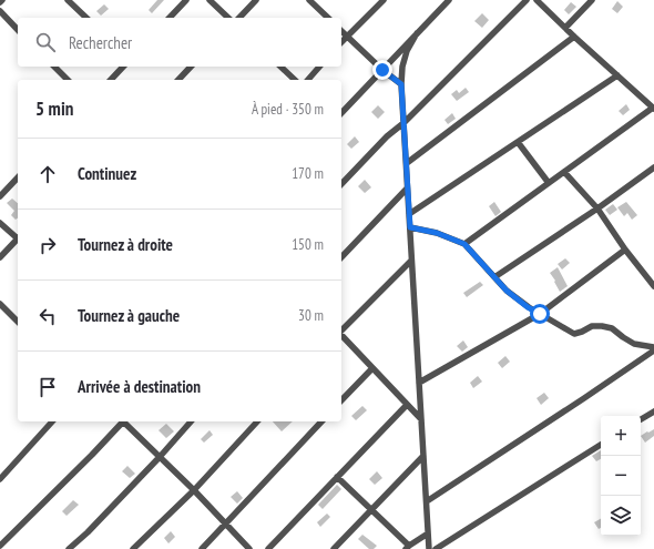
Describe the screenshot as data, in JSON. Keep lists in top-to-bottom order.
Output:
{
  "page": {
    "search": "Rechercher",
    "heading": ["5 min", "À pied · 350 m"],
    "list": [
      ["Continuez", "170 m"],
      ["Tournez à droite", "150 m"],
      ["Tournez à gauche", "30 m"],
      "Arrivée à destination"
    ],
    "map_buttons": ["+", "−"]
  }
}
